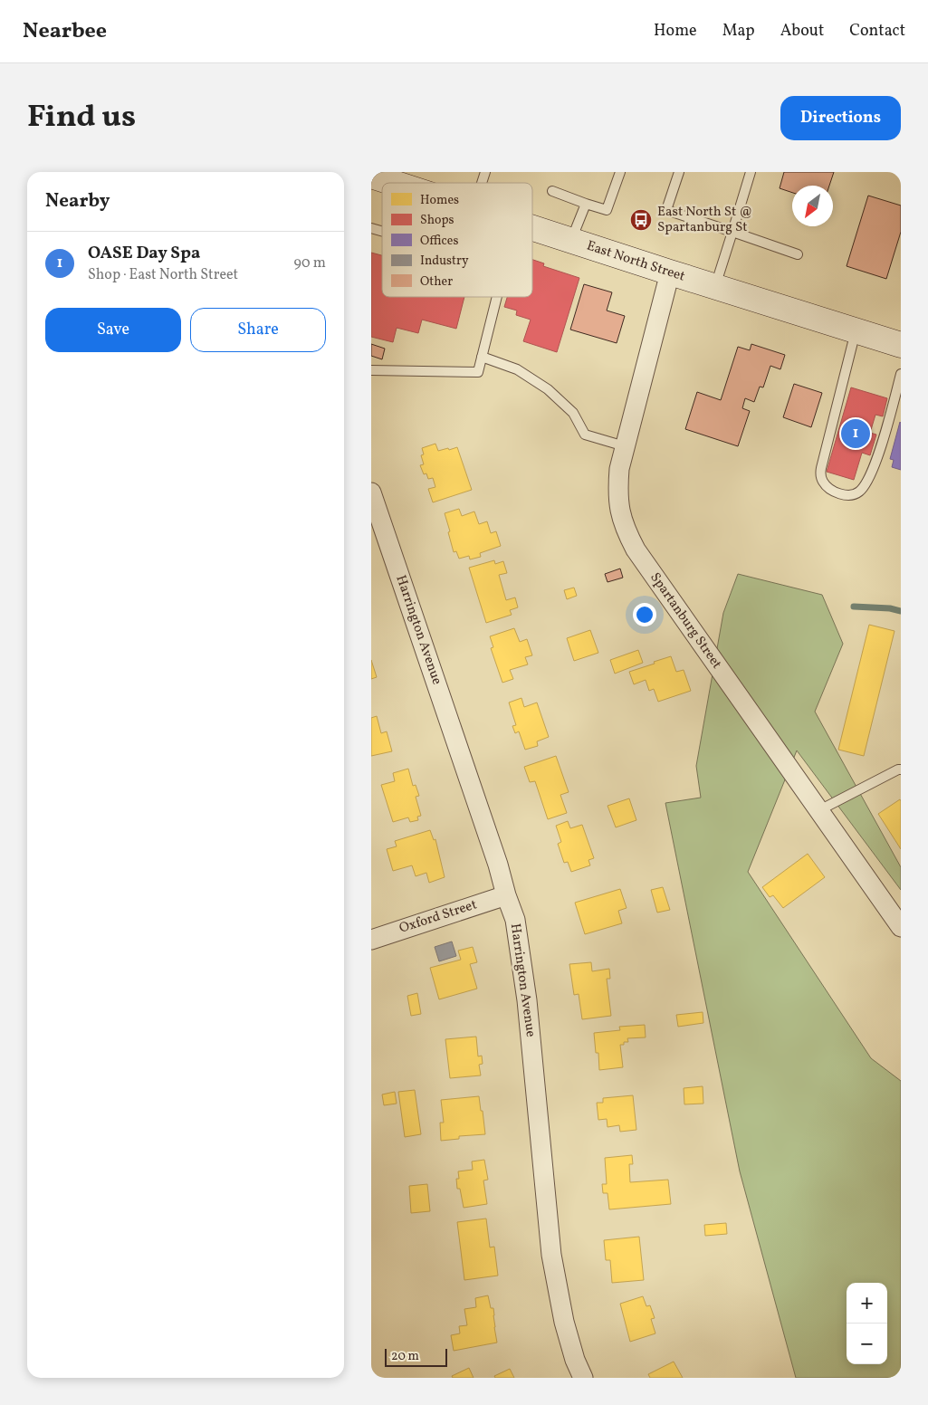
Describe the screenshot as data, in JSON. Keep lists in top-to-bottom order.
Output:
{
  "streets": {
    "main road": ["East North Street"],
    "street": ["Spartanburg Street", "Harrington Avenue", "Oxford Street"]
  },
  "crossings": [
    ["East North Street", "Spartanburg Street"],
    ["Harrington Avenue", "Oxford Street"]
  ],
  "places": {
    "bus stop": ["East North St @ Spartanburg St"]
  },
  "legend": [
    "Homes",
    "Shops",
    "Offices",
    "Industry",
    "Other"
  ],
  "scale_bar": "20 m",
  "north": "bottom left",
  "page": {
    "header": "Nearbee",
    "nav": [
      "Home",
      "Map",
      "About",
      "Contact"
    ],
    "title": "Find us",
    "buttons": [
      "Directions",
      ["Save", "Share"]
    ],
    "heading": "Nearby",
    "list": [
      {
        "mark": "1",
        "name": "OASE Day Spa",
        "note": "Shop · East North Street",
        "value": "90 m"
      }
    ],
    "pins": "1",
    "map_buttons": ["+", "−"],
    "scale": "20 m"
  }
}
